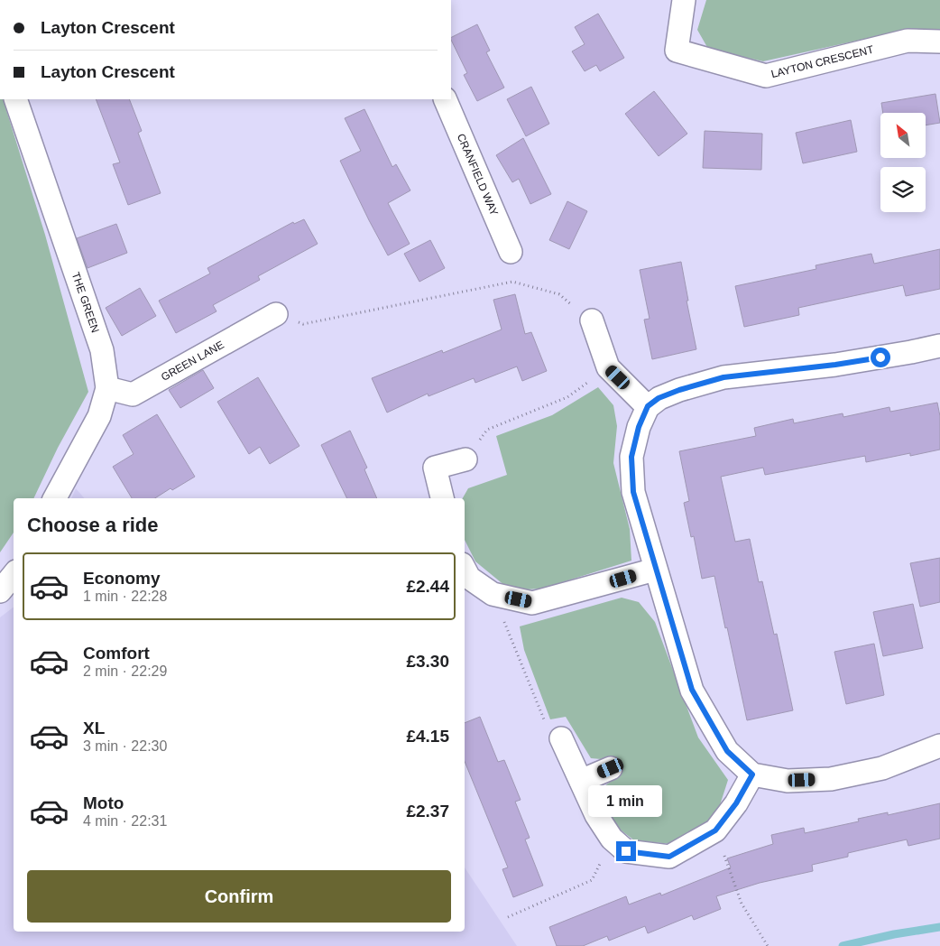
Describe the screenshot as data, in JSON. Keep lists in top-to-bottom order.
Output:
{
  "streets": {
    "street": [
      "LAYTON CRESCENT",
      "CRANFIELD WAY",
      "THE GREEN",
      "GREEN LANE"
    ]
  },
  "crossings": [
    ["THE GREEN", "GREEN LANE"]
  ],
  "north": "top left",
  "page": {
    "banner": ["Layton Crescent", "Layton Crescent"],
    "heading": "Choose a ride",
    "list": [
      {
        "name": "Economy",
        "note": "1 min · 22:28",
        "value": "£2.44"
      },
      {
        "name": "Comfort",
        "note": "2 min · 22:29",
        "value": "£3.30"
      },
      {
        "name": "XL",
        "note": "3 min · 22:30",
        "value": "£4.15"
      },
      {
        "name": "Moto",
        "note": "4 min · 22:31",
        "value": "£2.37"
      }
    ],
    "bubble": "1 min",
    "buttons": "Confirm"
  }
}
